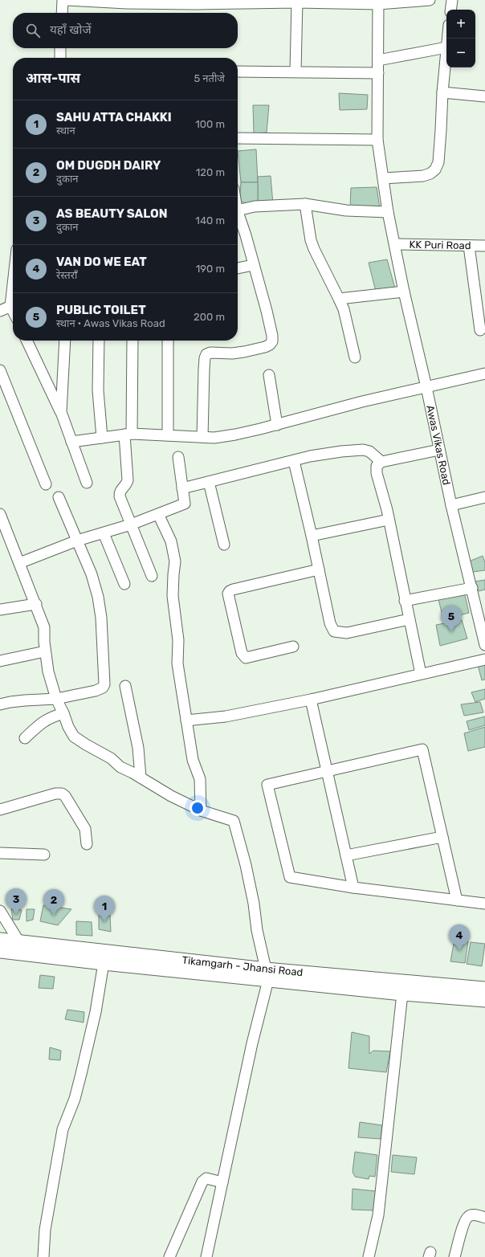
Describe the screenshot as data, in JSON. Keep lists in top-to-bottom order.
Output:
{
  "streets": {
    "street": ["KK Puri Road", "Awas Vikas Road", "Tikamgarh - Jhansi Road"]
  },
  "crossings": [
    ["KK Puri Road", "Awas Vikas Road"]
  ],
  "page": {
    "map_buttons": ["+", "−"],
    "search": "यहाँ खोजें",
    "heading": ["आस-पास", "5 नतीजे"],
    "list": [
      {
        "mark": "1",
        "name": "SAHU ATTA CHAKKI",
        "note": "स्थान",
        "value": "100 m"
      },
      {
        "mark": "2",
        "name": "OM DUGDH DAIRY",
        "note": "दुकान",
        "value": "120 m"
      },
      {
        "mark": "3",
        "name": "AS BEAUTY SALON",
        "note": "दुकान",
        "value": "140 m"
      },
      {
        "mark": "4",
        "name": "VAN DO WE EAT",
        "note": "रेस्तराँ",
        "value": "190 m"
      },
      {
        "mark": "5",
        "name": "PUBLIC TOILET",
        "note": "स्थान · Awas Vikas Road",
        "value": "200 m"
      }
    ],
    "pins": [
      "5",
      "3",
      "2",
      "1",
      "4"
    ]
  }
}
